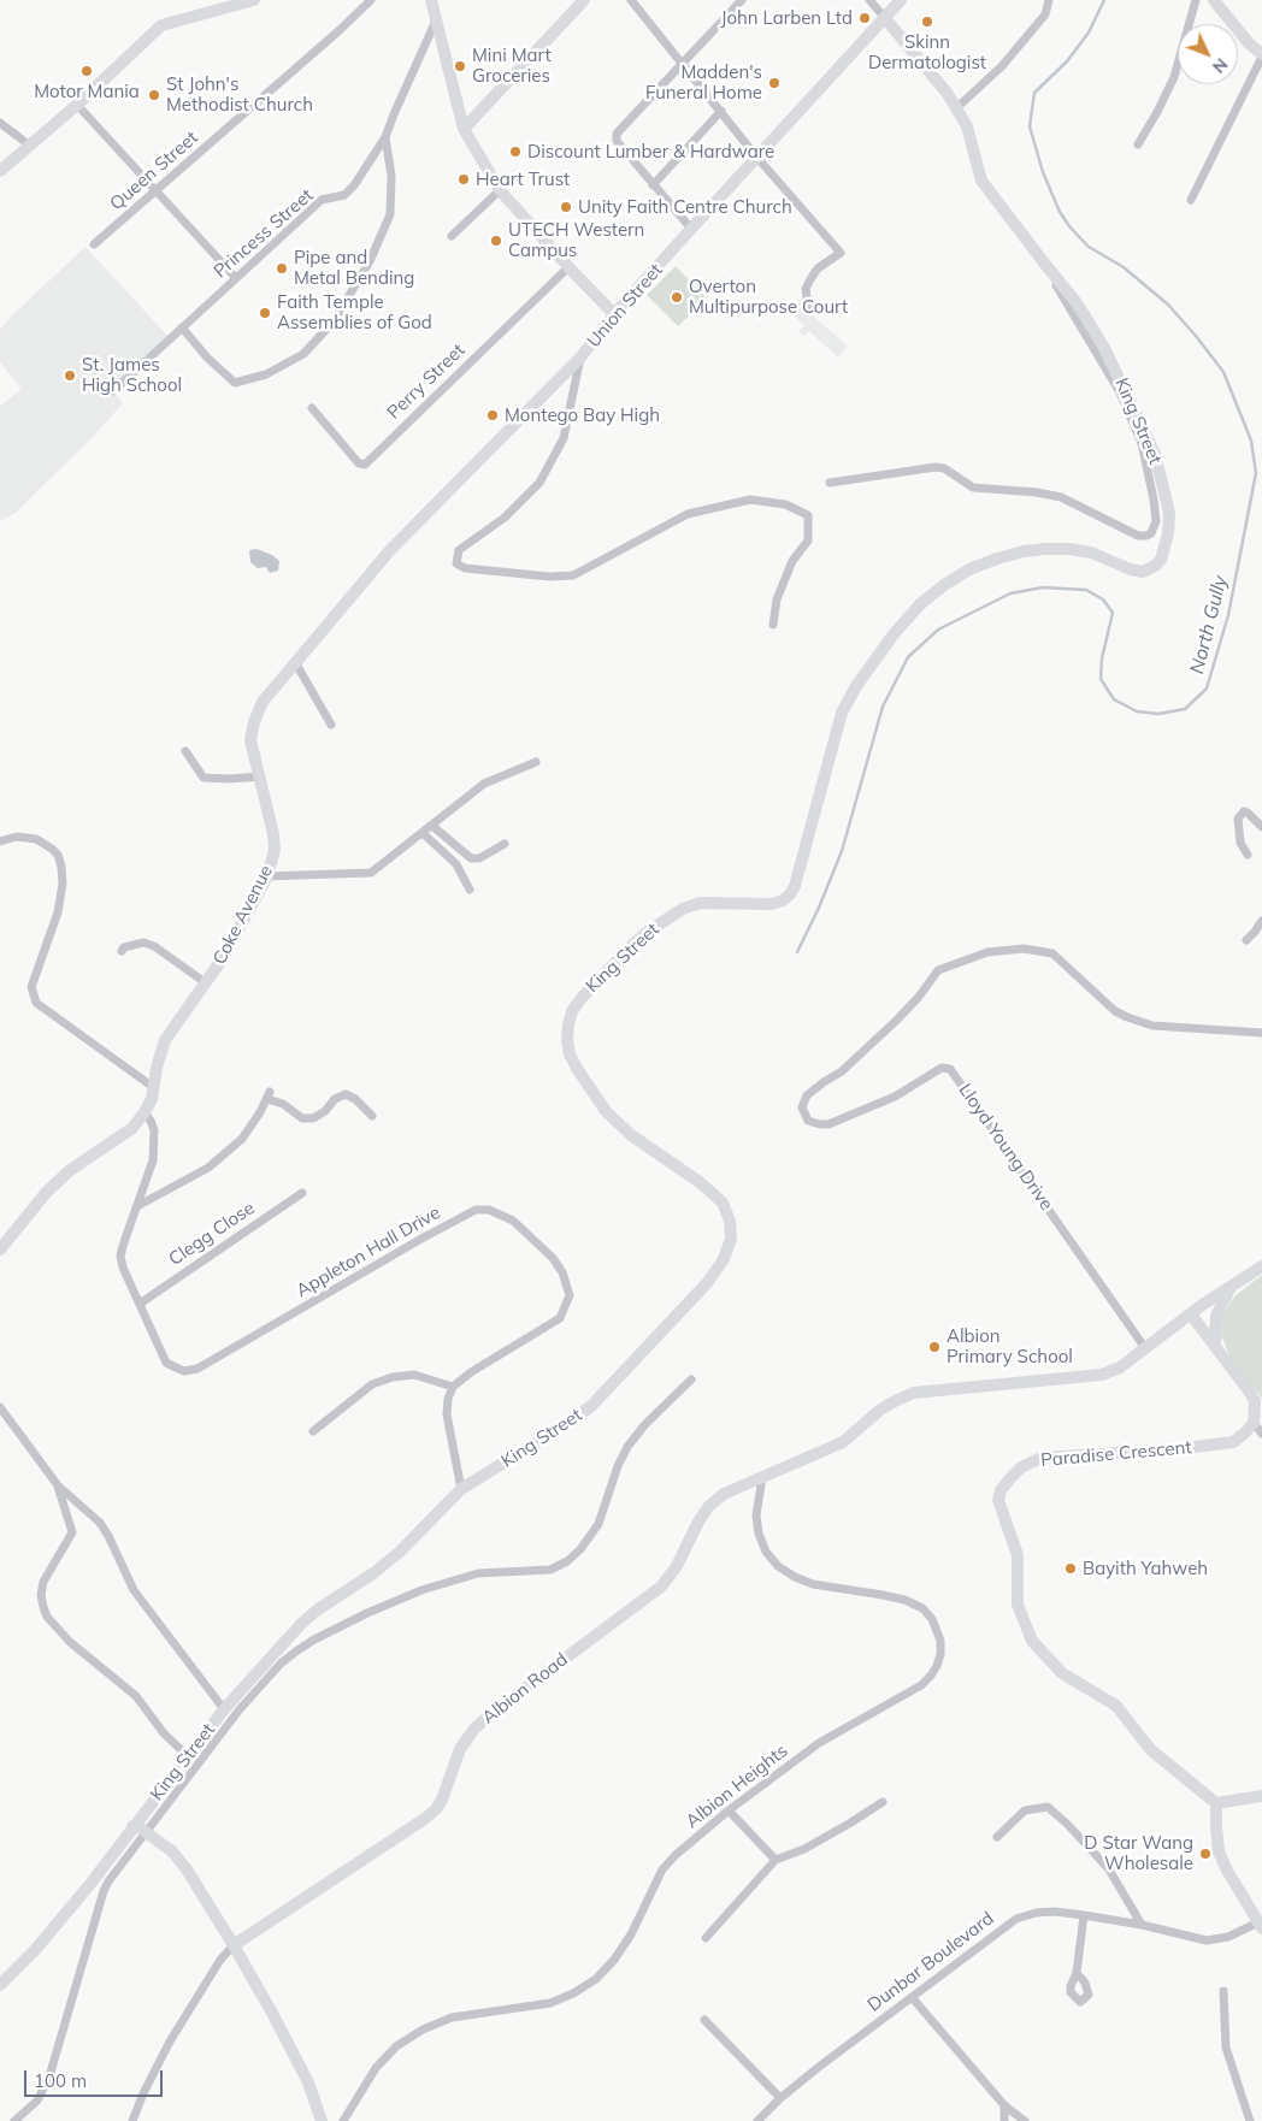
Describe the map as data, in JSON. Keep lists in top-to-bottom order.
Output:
{
  "streets": {
    "street": [
      "Queen Street",
      "Princess Street",
      "Union Street",
      "Perry Street",
      "King Street",
      "Coke Avenue",
      "Lloyd Young Drive",
      "Clegg Close",
      "Appleton Hall Drive",
      "Paradise Crescent",
      "Albion Road",
      "Albion Heights",
      "Dunbar Boulevard"
    ]
  },
  "crossings": [
    ["Union Street", "King Street"],
    ["Union Street", "Coke Avenue"],
    ["Coke Avenue", "Appleton Hall Drive"],
    ["Lloyd Young Drive", "Albion Road"],
    ["Clegg Close", "Appleton Hall Drive"],
    ["Albion Road", "Albion Heights"]
  ],
  "water": ["North Gully"],
  "places": [
    "John Larben Ltd",
    "Skinn Dermatologist",
    "Mini Mart Groceries",
    "Motor Mania",
    "Madden's Funeral Home",
    "St John's Methodist Church",
    "Discount Lumber & Hardware",
    "Heart Trust",
    "Unity Faith Centre Church",
    "UTECH Western Campus",
    "Pipe and Metal Bending",
    "Overton Multipurpose Court",
    "Faith Temple Assemblies of God",
    "St. James High School",
    "Montego Bay High",
    "Albion Primary School",
    "Bayith Yahweh",
    "D Star Wang Wholesale"
  ],
  "scale_bar": "100 m",
  "north": "bottom right"
}
